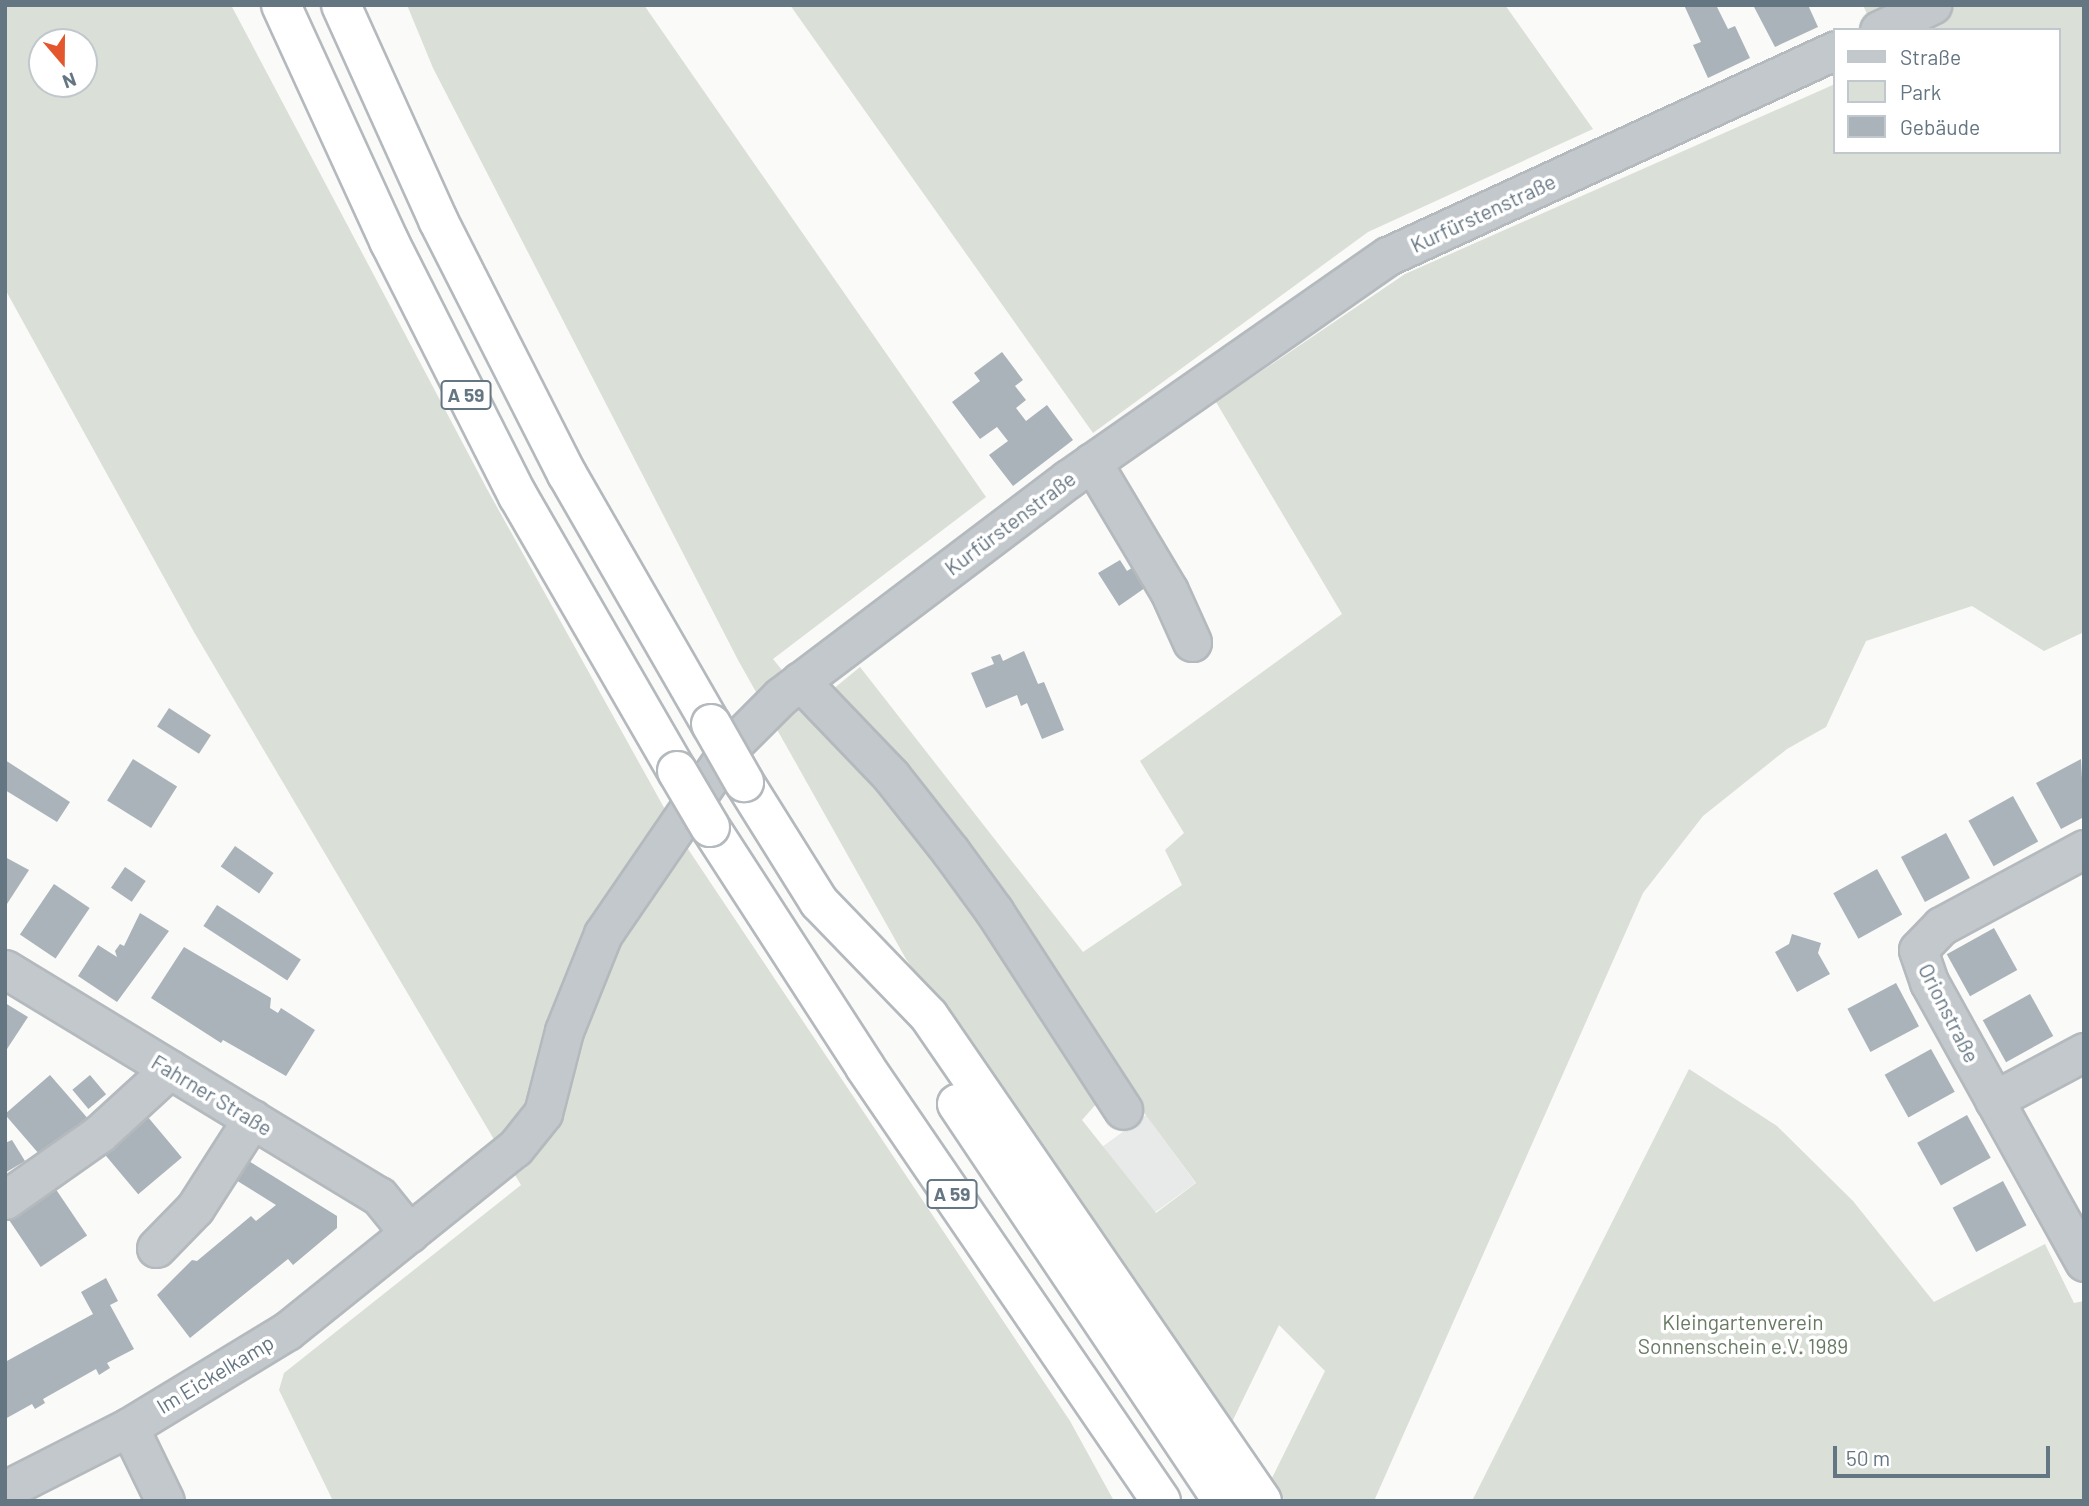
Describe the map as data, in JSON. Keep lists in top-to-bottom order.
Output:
{
  "streets": {
    "highway": ["A 59"],
    "street": [
      "Kurfürstenstraße",
      "Orionstraße",
      "Fahrner Straße",
      "Im Eickelkamp"
    ]
  },
  "crossings": [
    ["Kurfürstenstraße", "Fahrner Straße"],
    ["Kurfürstenstraße", "Im Eickelkamp"],
    ["Fahrner Straße", "Im Eickelkamp"]
  ],
  "parks": ["Kleingartenverein Sonnenschein e.V. 1989"],
  "legend": ["Straße", "Park", "Gebäude"],
  "scale_bar": "50 m",
  "north": "bottom"
}
